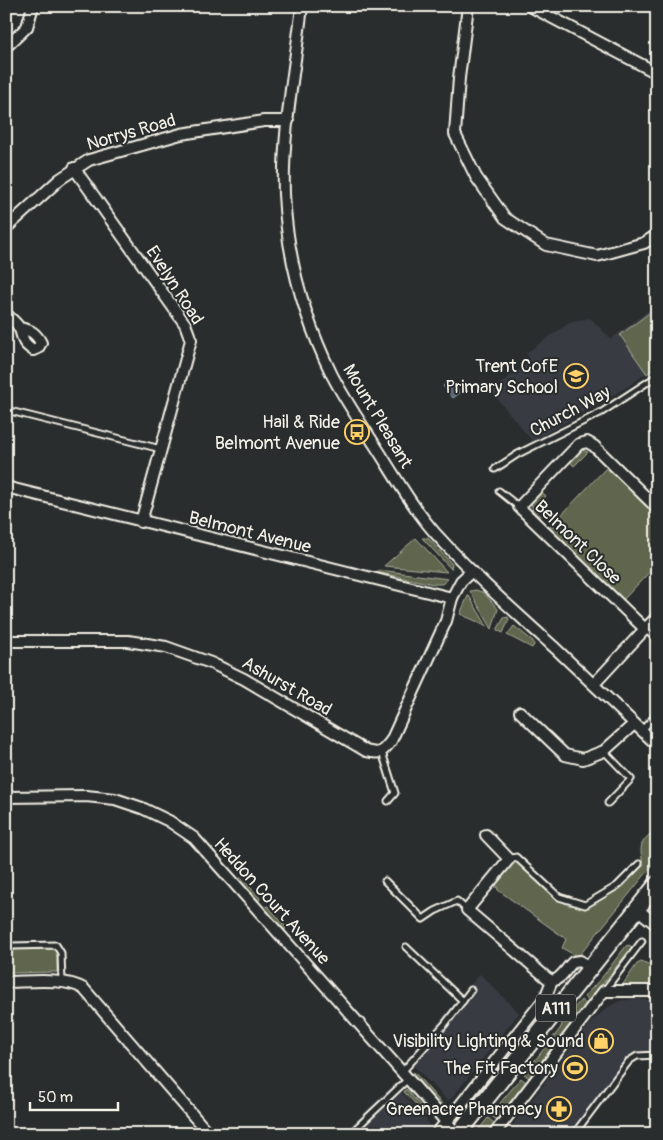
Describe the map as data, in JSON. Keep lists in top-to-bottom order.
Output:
{
  "streets": {
    "main road": ["A111"],
    "street": [
      "Norrys Road",
      "Evelyn Road",
      "Mount Pleasant",
      "Belmont Avenue",
      "Belmont Close",
      "Ashurst Road",
      "Heddon Court Avenue"
    ],
    "lane": ["Church Way"]
  },
  "crossings": [
    ["Norrys Road", "Evelyn Road"],
    ["Norrys Road", "Mount Pleasant"],
    ["Evelyn Road", "Belmont Avenue"],
    ["Heddon Court Avenue", "A111"]
  ],
  "places": {
    "school or university": ["Trent CofE Primary School"],
    "bus stop": ["Hail & Ride Belmont Avenue"],
    "shop": ["Visibility Lighting & Sound"],
    "sports": ["The Fit Factory"],
    "pharmacy": ["Greenacre Pharmacy"]
  },
  "scale_bar": "50 m"
}
